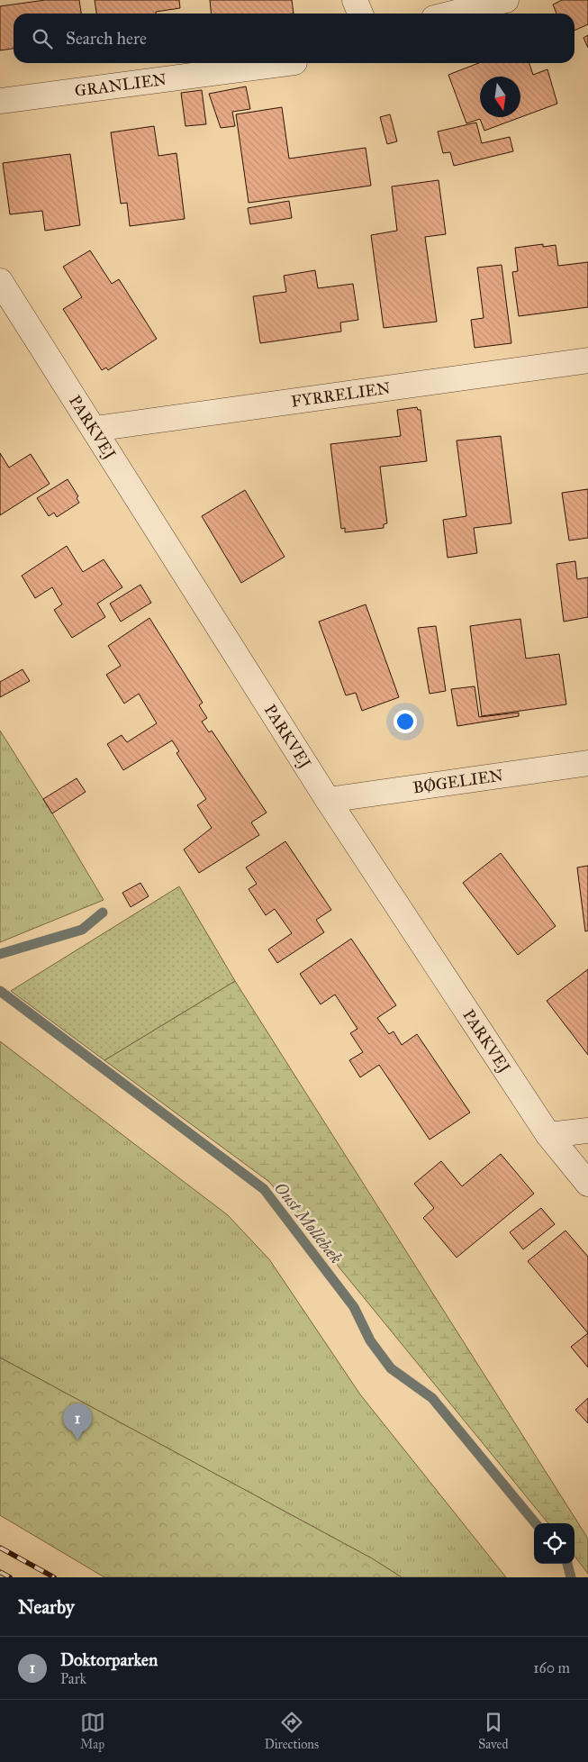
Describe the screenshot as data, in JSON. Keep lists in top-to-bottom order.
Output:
{
  "streets": {
    "street": [
      "GRANLIEN",
      "FYRRELIEN",
      "PARKVEJ",
      "BØGELIEN"
    ]
  },
  "crossings": [
    ["FYRRELIEN", "PARKVEJ"],
    ["PARKVEJ", "BØGELIEN"]
  ],
  "water": ["Oust Møllebæk"],
  "north": "bottom",
  "page": {
    "search": "Search here",
    "pins": "1",
    "heading": "Nearby",
    "list": [
      {
        "mark": "1",
        "name": "Doktorparken",
        "note": "Park",
        "value": "160 m"
      }
    ],
    "nav": ["Map", "Directions", "Saved"]
  }
}
